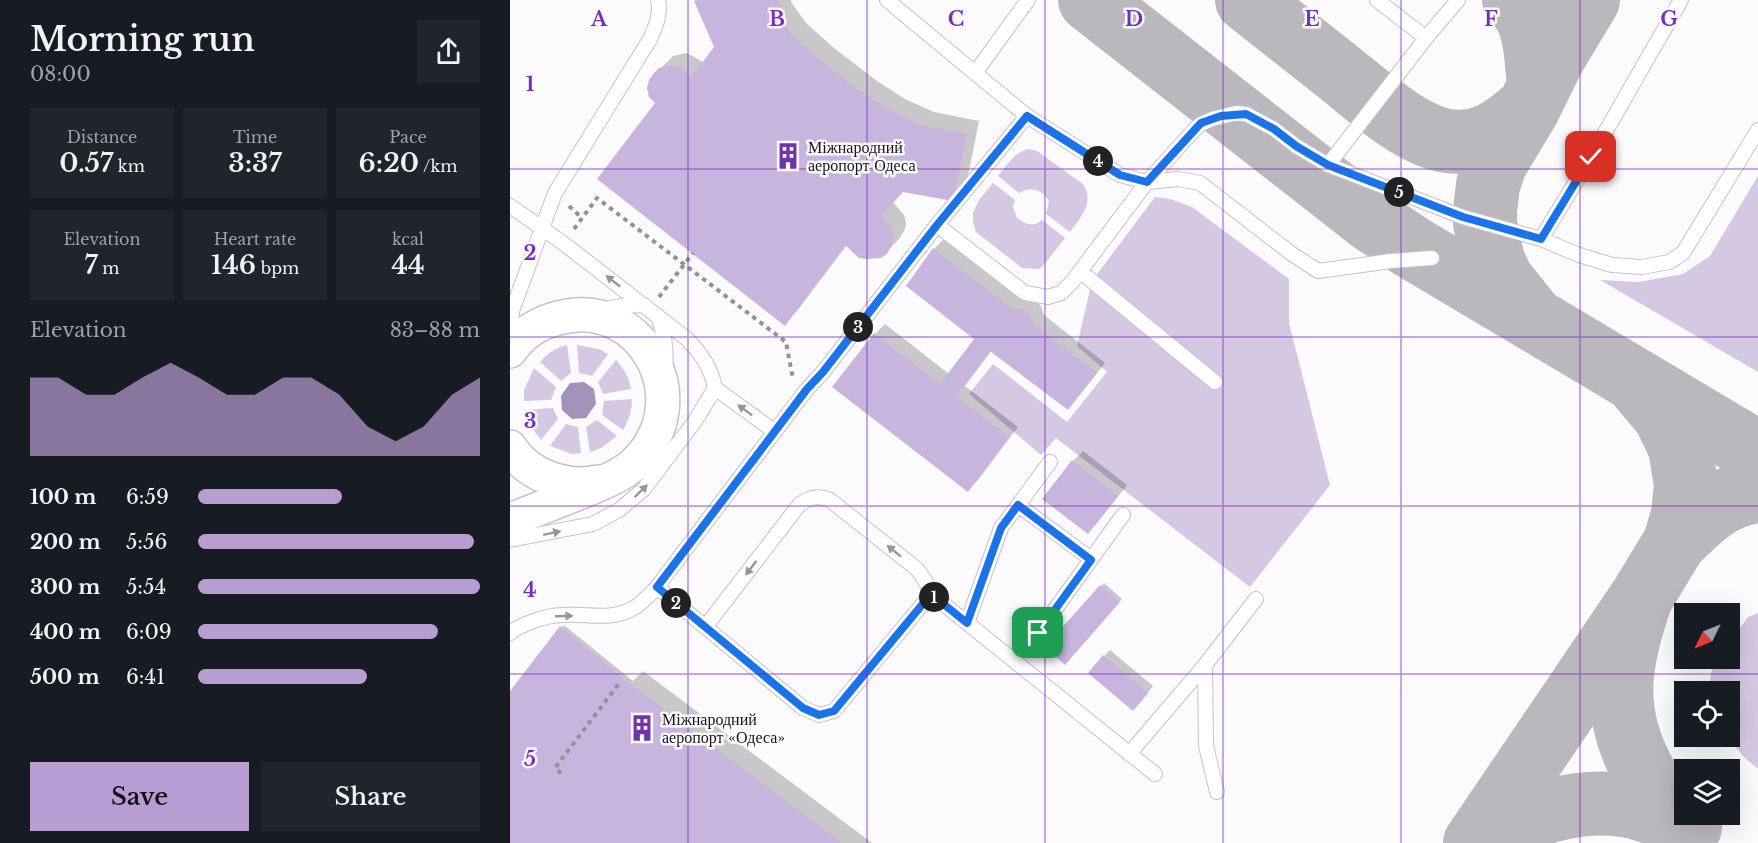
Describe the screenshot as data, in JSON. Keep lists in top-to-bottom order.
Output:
{
  "places": {
    "building": ["Міжнародний аеропорт Одеса", "Міжнародний аеропорт «Одеса»"]
  },
  "north": "bottom left",
  "page": {
    "heading": ["Morning run", "08:00"],
    "stats": [
      ["Distance", "0.57 km"],
      ["Time", "3:37"],
      ["Pace", "6:20 /km"],
      ["Elevation", "7 m"],
      ["Heart rate", "146 bpm"],
      ["kcal", "44"]
    ],
    "pins": [
      "4",
      "5",
      "3",
      "1",
      "2"
    ],
    "chart": ["Elevation", "83–88 m"],
    "list": [
      {
        "name": "100 m",
        "note": "6:59"
      },
      {
        "name": "200 m",
        "note": "5:56"
      },
      {
        "name": "300 m",
        "note": "5:54"
      },
      {
        "name": "400 m",
        "note": "6:09"
      },
      {
        "name": "500 m",
        "note": "6:41"
      }
    ],
    "buttons": ["Save", "Share"]
  },
  "grid": {
    "columns": [
      "A",
      "B",
      "C",
      "D",
      "E",
      "F",
      "G"
    ],
    "rows": [
      "1",
      "2",
      "3",
      "4",
      "5"
    ]
  }
}
